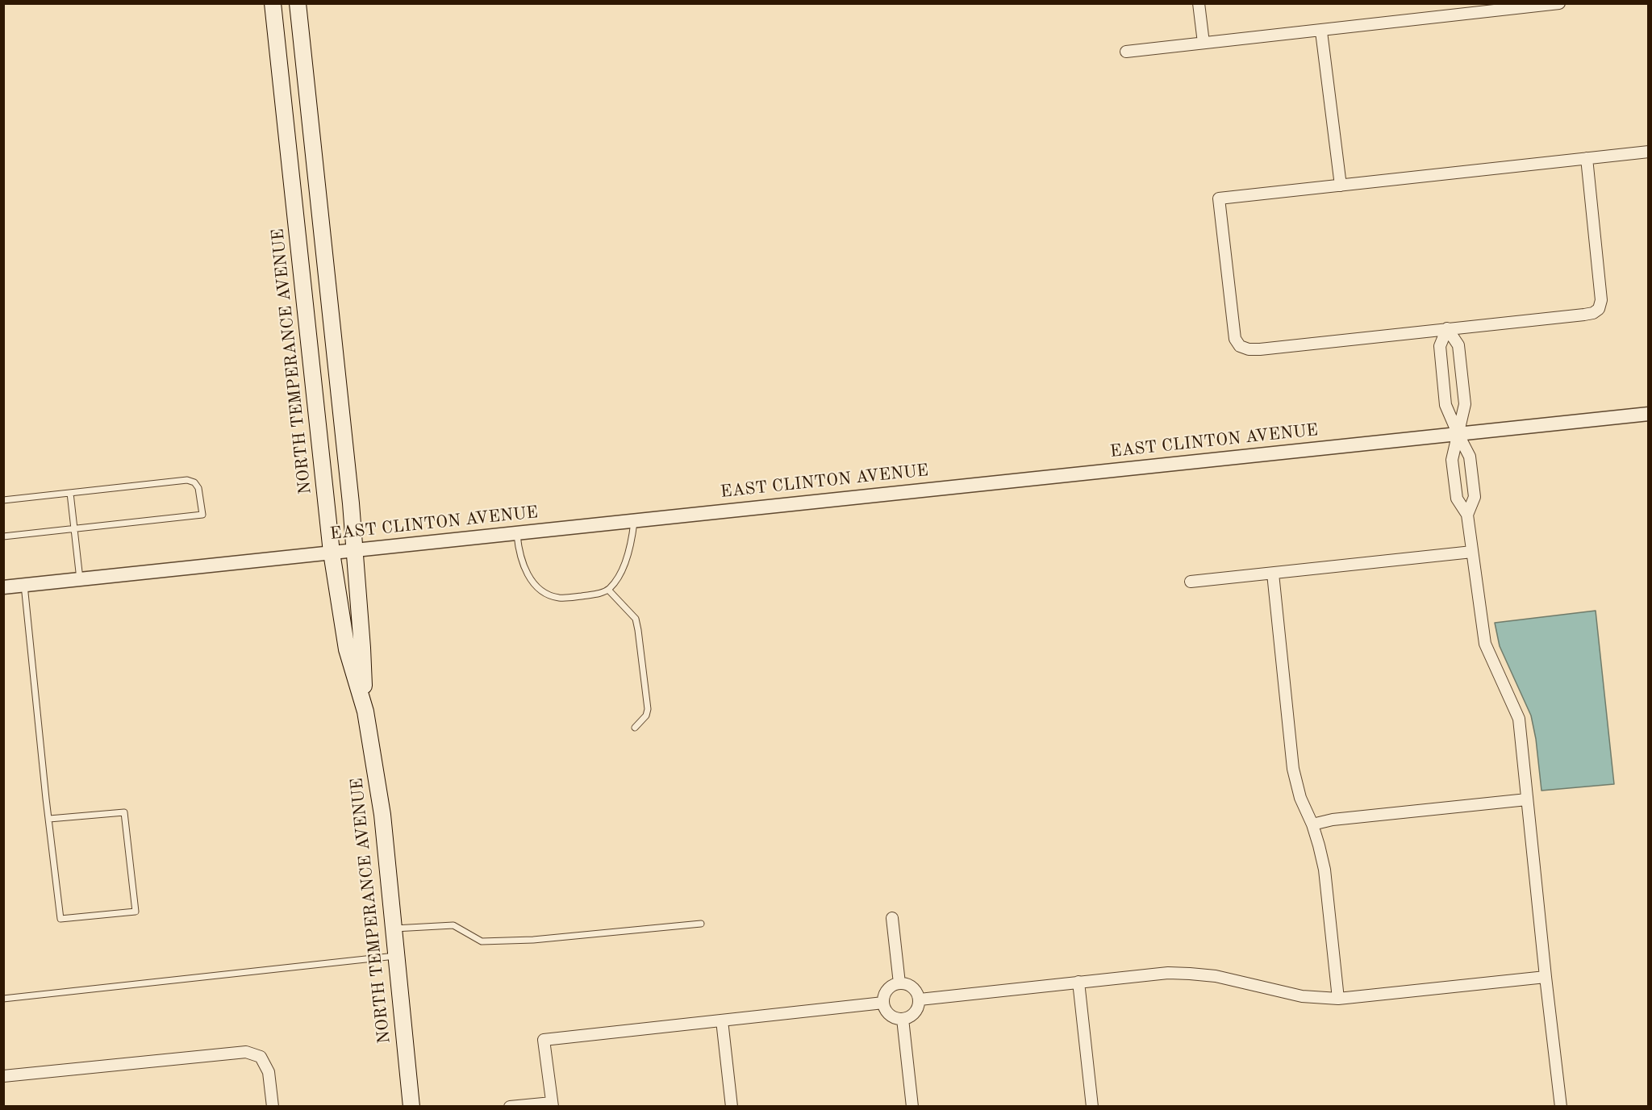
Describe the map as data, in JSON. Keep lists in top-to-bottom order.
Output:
{
  "streets": {
    "main road": ["NORTH TEMPERANCE AVENUE"],
    "street": ["EAST CLINTON AVENUE"]
  },
  "crossings": [
    ["NORTH TEMPERANCE AVENUE", "EAST CLINTON AVENUE"]
  ]
}
